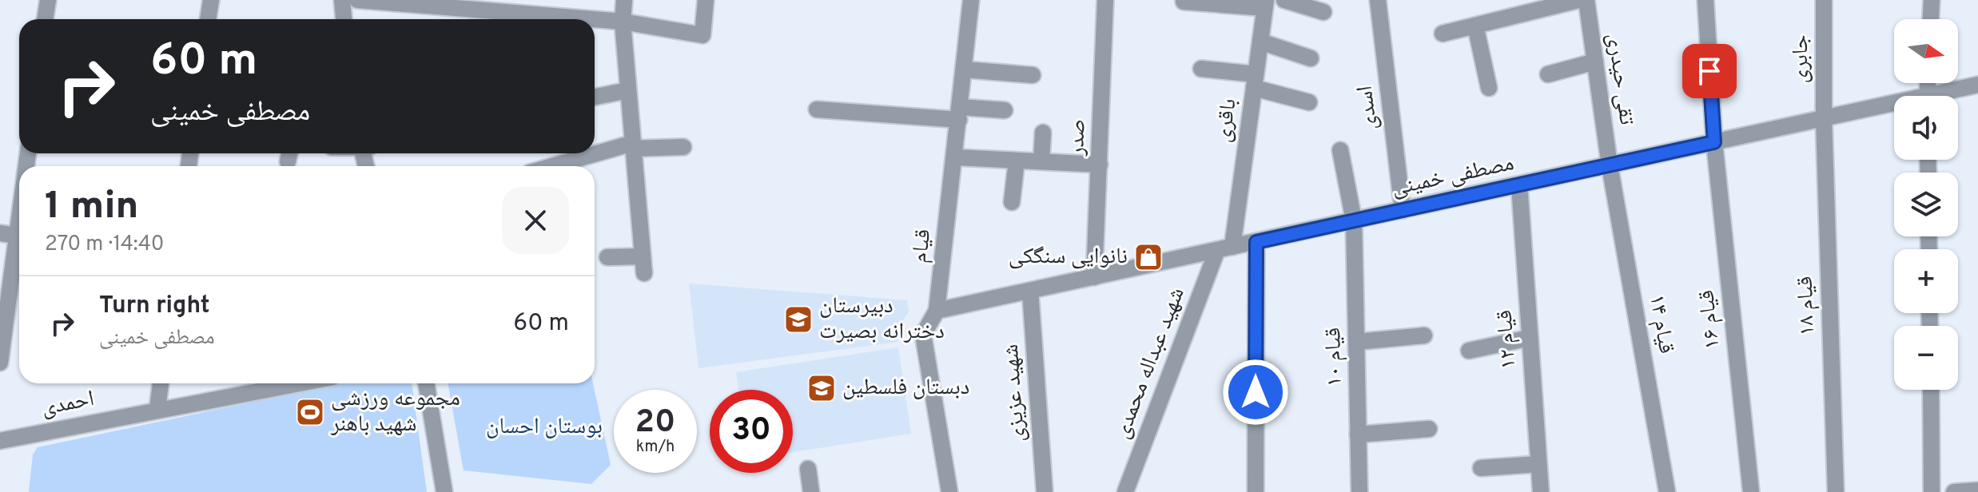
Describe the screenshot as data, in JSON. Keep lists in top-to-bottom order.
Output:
{
  "streets": {
    "street": [
      "جابری",
      "تقی حیدری",
      "اسدی",
      "باقری",
      "صدر",
      "مصطفی خمینی",
      "قیام",
      "قیام ۱۸",
      "قیام ۱۶",
      "قیام ۱۴",
      "قیام ۱۲",
      "قیام ۱۰",
      "شهید عبداله محمدی",
      "شهید عزیزی",
      "احمدی"
    ]
  },
  "crossings": [
    ["جابری", "مصطفی خمینی"],
    ["جابری", "قیام ۱۸"],
    ["تقی حیدری", "مصطفی خمینی"],
    ["تقی حیدری", "قیام ۱۴"],
    ["اسدی", "مصطفی خمینی"],
    ["باقری", "مصطفی خمینی"],
    ["باقری", "شهید عبداله محمدی"],
    ["صدر", "مصطفی خمینی"],
    ["مصطفی خمینی", "قیام"],
    ["مصطفی خمینی", "قیام ۱۸"],
    ["مصطفی خمینی", "قیام ۱۶"],
    ["مصطفی خمینی", "قیام ۱۴"],
    ["مصطفی خمینی", "قیام ۱۲"],
    ["مصطفی خمینی", "قیام ۱۰"],
    ["مصطفی خمینی", "شهید عبداله محمدی"],
    ["مصطفی خمینی", "شهید عزیزی"]
  ],
  "parks": ["بوستان احسان"],
  "places": {
    "shop": ["نانوایی سنگکی"],
    "school or university": ["دبیرستان دخترانه بصیرت", "دبستان فلسطین"],
    "sports": ["مجموعه ورزشی شهید باهنر"]
  },
  "north": "right",
  "page": {
    "map_buttons": ["+", "−"],
    "turn": ["60 m", "مصطفی خمینی"],
    "heading": ["1 min", "270 m · 14:40"],
    "list": [
      {
        "name": "Turn right",
        "note": "مصطفی خمینی",
        "value": "60 m"
      }
    ],
    "speed": "20 km/h",
    "limit": "30"
  }
}
